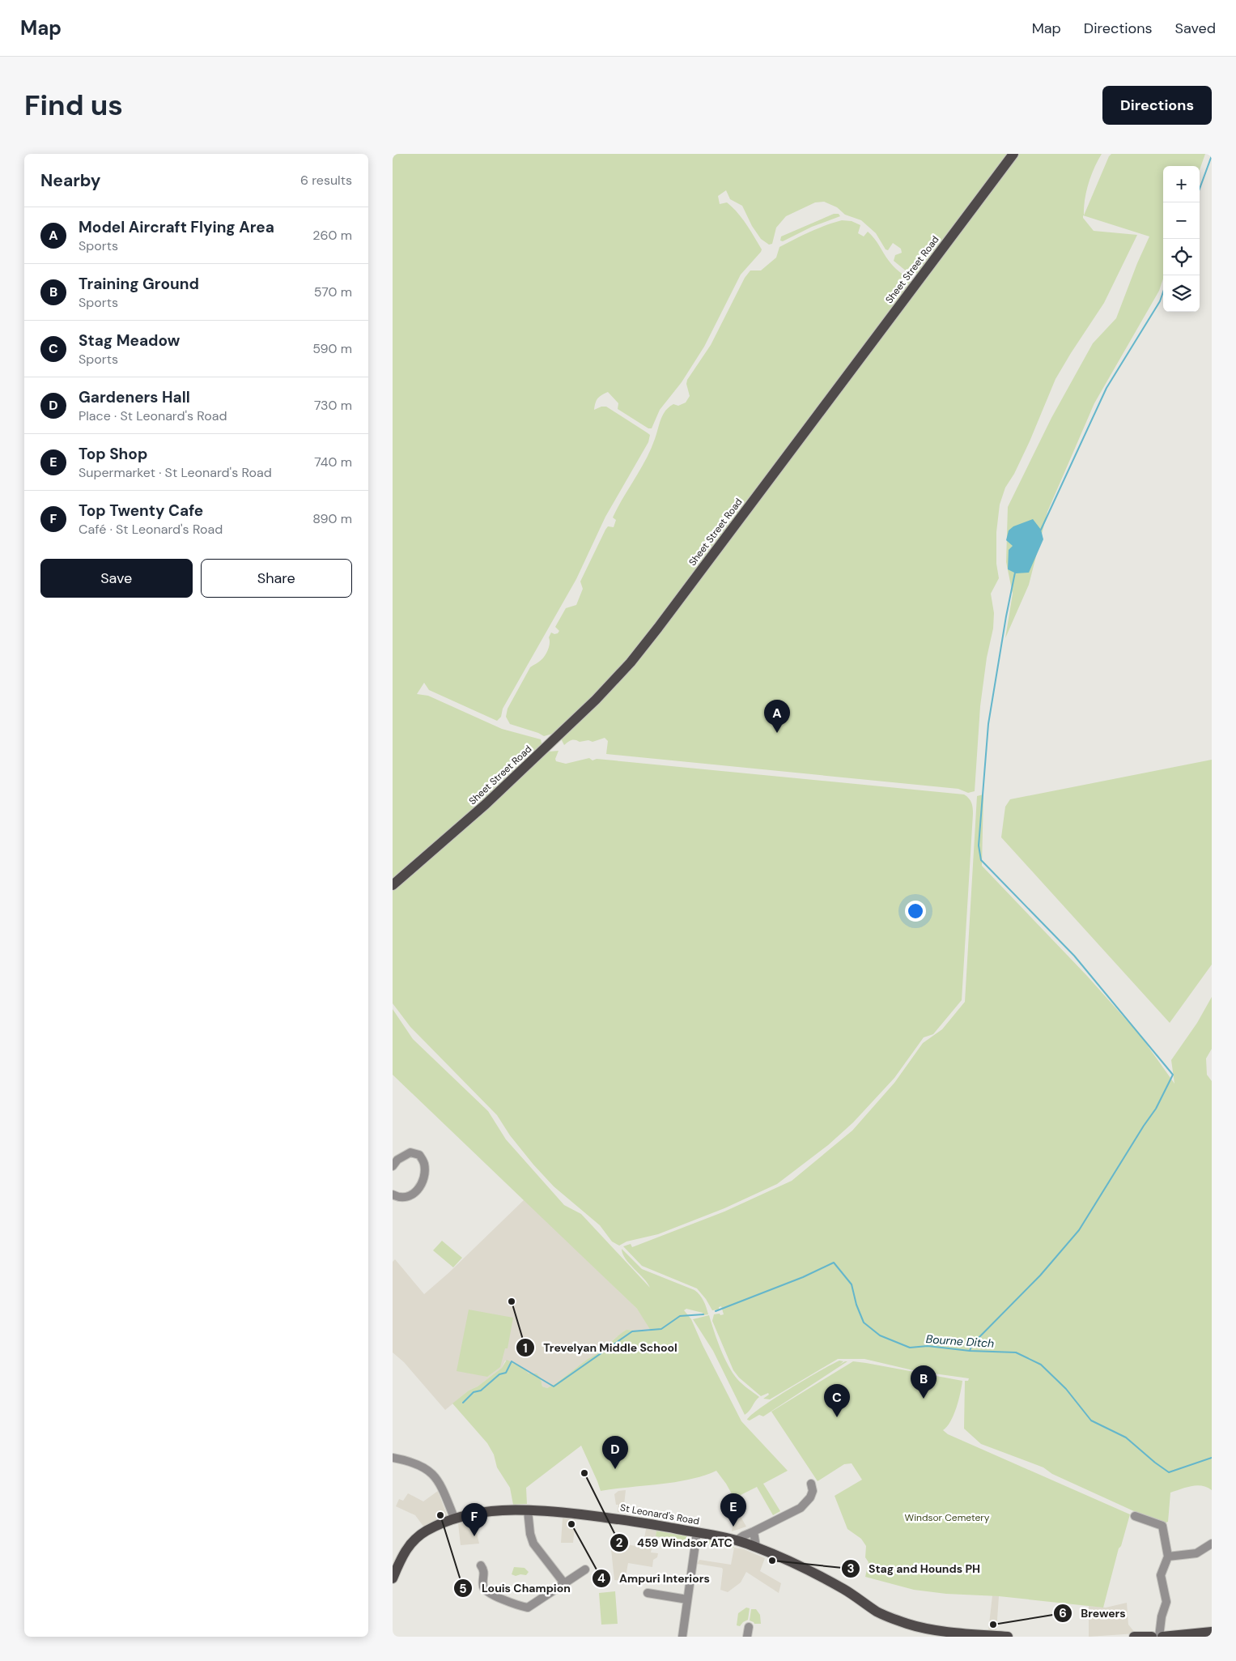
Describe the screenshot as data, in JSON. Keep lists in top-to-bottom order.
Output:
{
  "streets": {
    "main road": ["Sheet Street Road", "St Leonard's Road"]
  },
  "water": ["Bourne Ditch"],
  "parks": ["Windsor Cemetery"],
  "places": [
    "Trevelyan Middle School",
    "459 Windsor ATC",
    "Louis Champion",
    "Ampuri Interiors",
    "Stag and Hounds PH",
    "Brewers"
  ],
  "page": {
    "header": "Map",
    "nav": ["Map", "Directions", "Saved"],
    "buttons": [
      "Directions",
      ["Save", "Share"]
    ],
    "title": "Find us",
    "heading": ["Nearby", "6 results"],
    "map_buttons": ["+", "−"],
    "list": [
      {
        "mark": "A",
        "name": "Model Aircraft Flying Area",
        "note": "Sports",
        "value": "260 m"
      },
      {
        "mark": "B",
        "name": "Training Ground",
        "note": "Sports",
        "value": "570 m"
      },
      {
        "mark": "C",
        "name": "Stag Meadow",
        "note": "Sports",
        "value": "590 m"
      },
      {
        "mark": "D",
        "name": "Gardeners Hall",
        "note": "Place · St Leonard's Road",
        "value": "730 m"
      },
      {
        "mark": "E",
        "name": "Top Shop",
        "note": "Supermarket · St Leonard's Road",
        "value": "740 m"
      },
      {
        "mark": "F",
        "name": "Top Twenty Cafe",
        "note": "Café · St Leonard's Road",
        "value": "890 m"
      }
    ],
    "pins": [
      "A",
      "B",
      "C",
      "D",
      "E",
      "F"
    ]
  }
}
